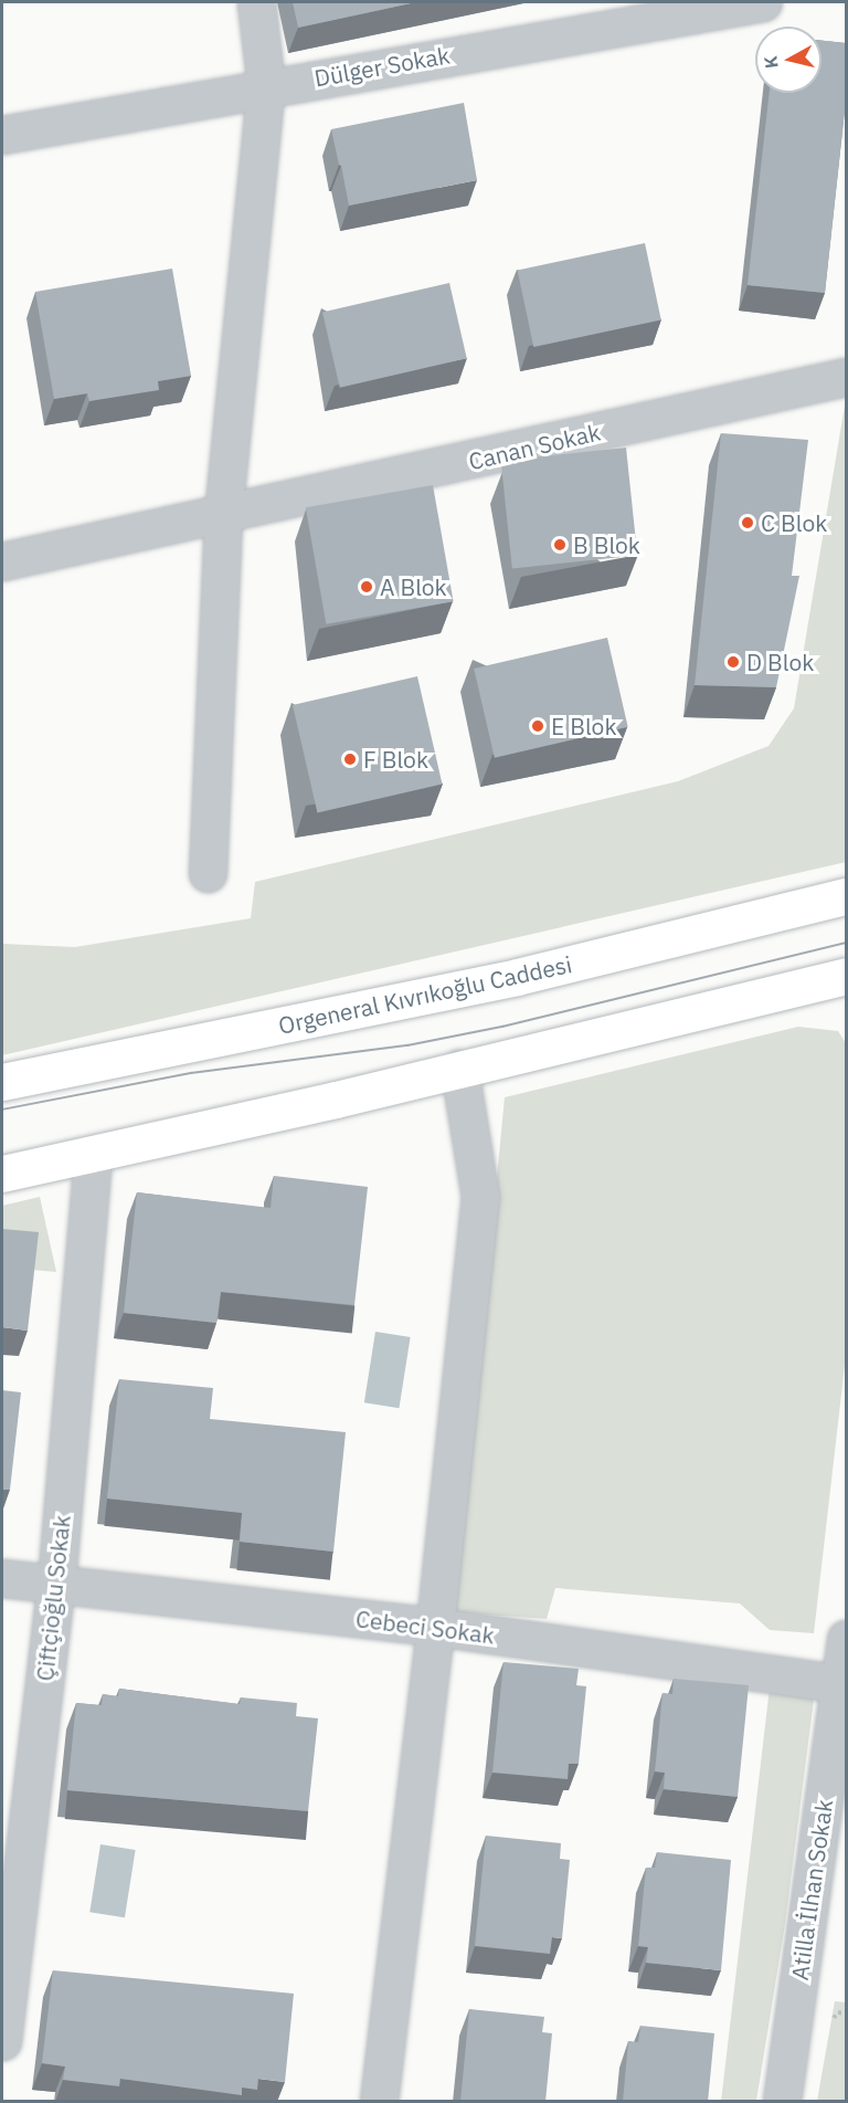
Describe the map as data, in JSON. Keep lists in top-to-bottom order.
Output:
{
  "streets": {
    "main road": ["Orgeneral Kıvrıkoğlu Caddesi"],
    "street": [
      "Dülger Sokak",
      "Canan Sokak",
      "Çiftçioğlu Sokak",
      "Cebeci Sokak",
      "Atilla İlhan Sokak"
    ]
  },
  "crossings": [
    ["Çiftçioğlu Sokak", "Cebeci Sokak"],
    ["Cebeci Sokak", "Atilla İlhan Sokak"]
  ],
  "places": [
    "C Blok",
    "B Blok",
    "A Blok",
    "D Blok",
    "E Blok",
    "F Blok"
  ],
  "north": "left"
}
